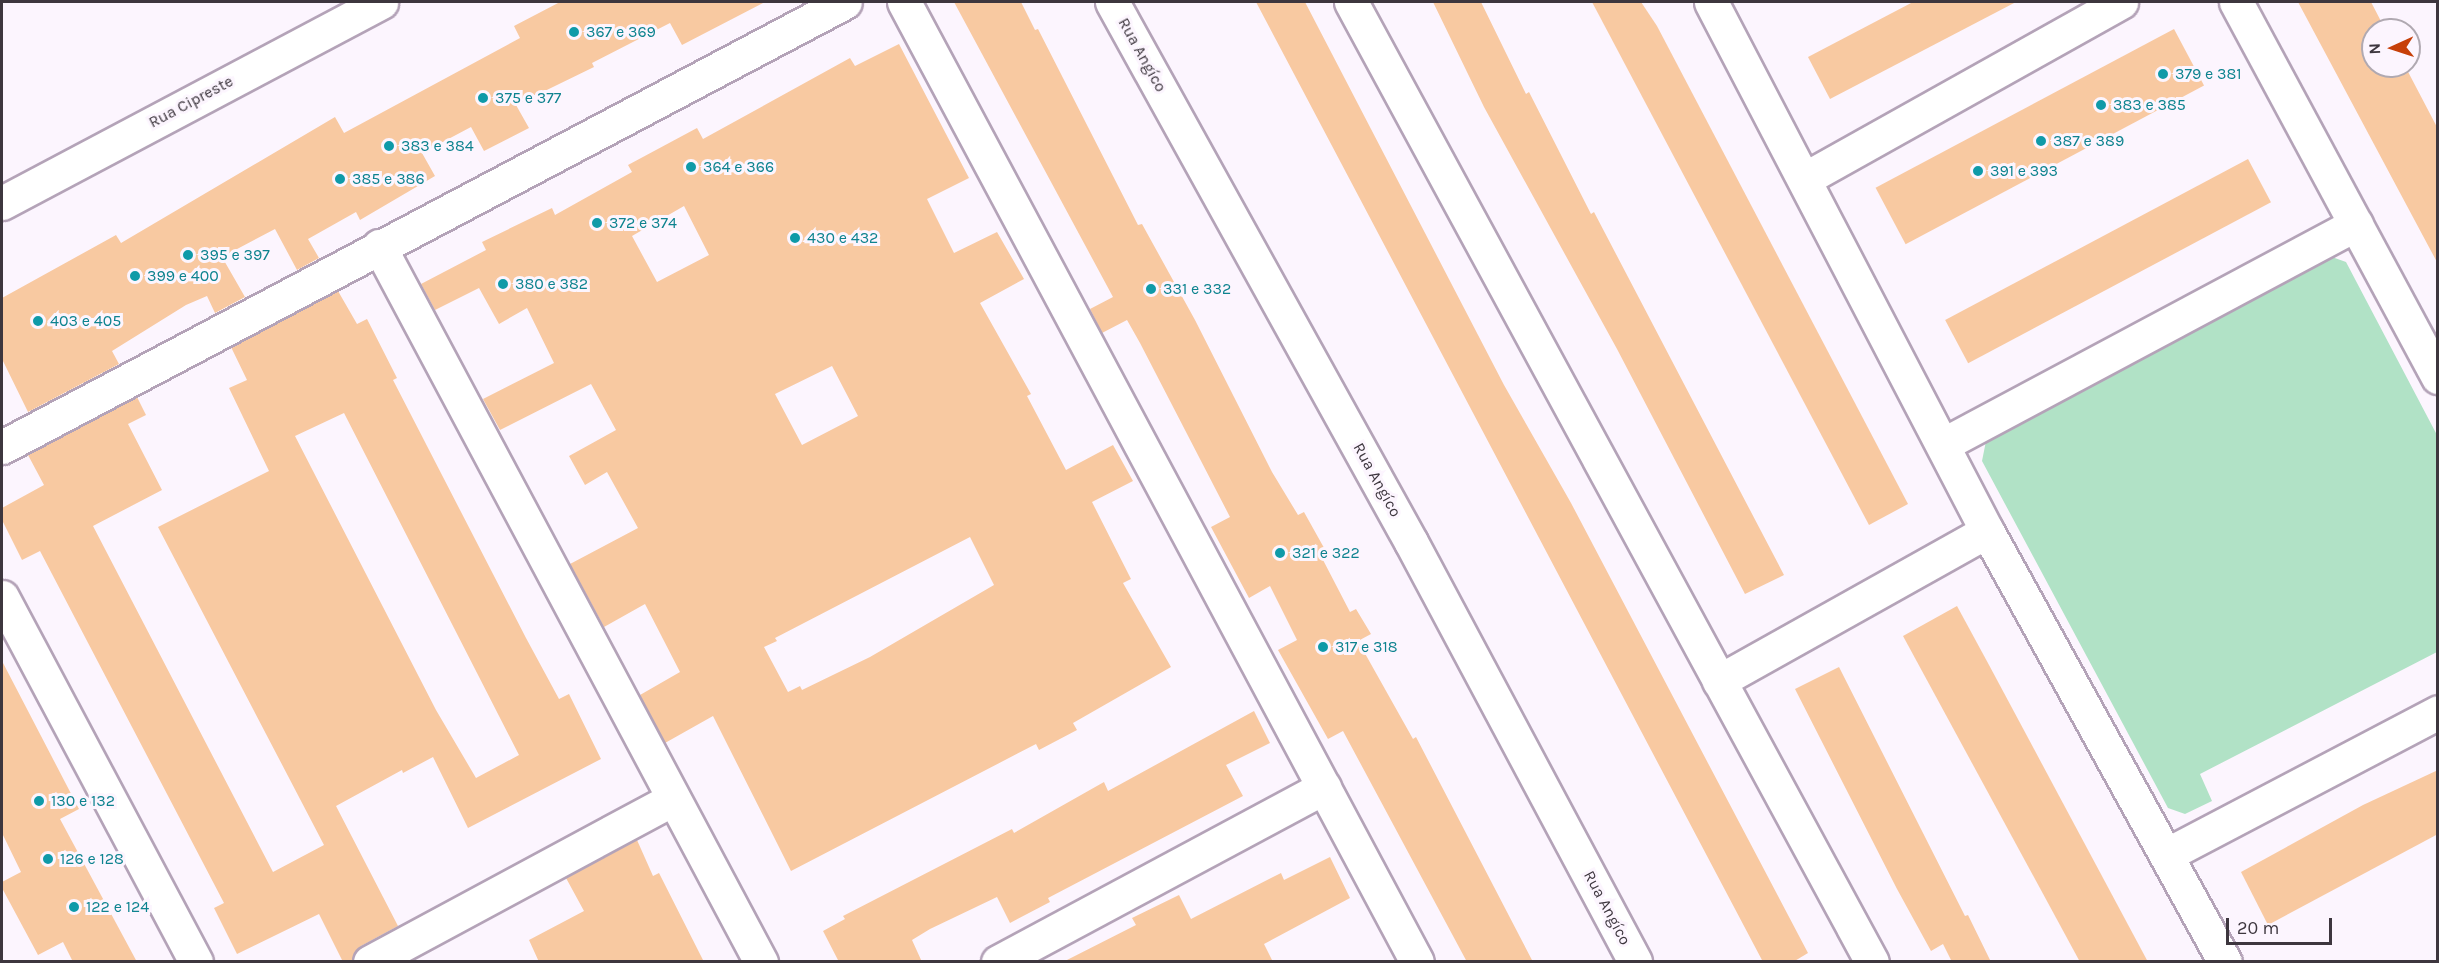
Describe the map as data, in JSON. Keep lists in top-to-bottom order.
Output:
{
  "streets": {
    "street": ["Rua Angíco", "Rua Cipreste"]
  },
  "places": [
    "367 e 369",
    "379 e 381",
    "375 e 377",
    "383 e 385",
    "387 e 389",
    "383 e 384",
    "364 e 366",
    "391 e 393",
    "385 e 386",
    "372 e 374",
    "430 e 432",
    "395 e 397",
    "399 e 400",
    "380 e 382",
    "331 e 332",
    "403 e 405",
    "321 e 322",
    "317 e 318",
    "130 e 132",
    "126 e 128",
    "122 e 124"
  ],
  "scale_bar": "20 m",
  "north": "left"
}
